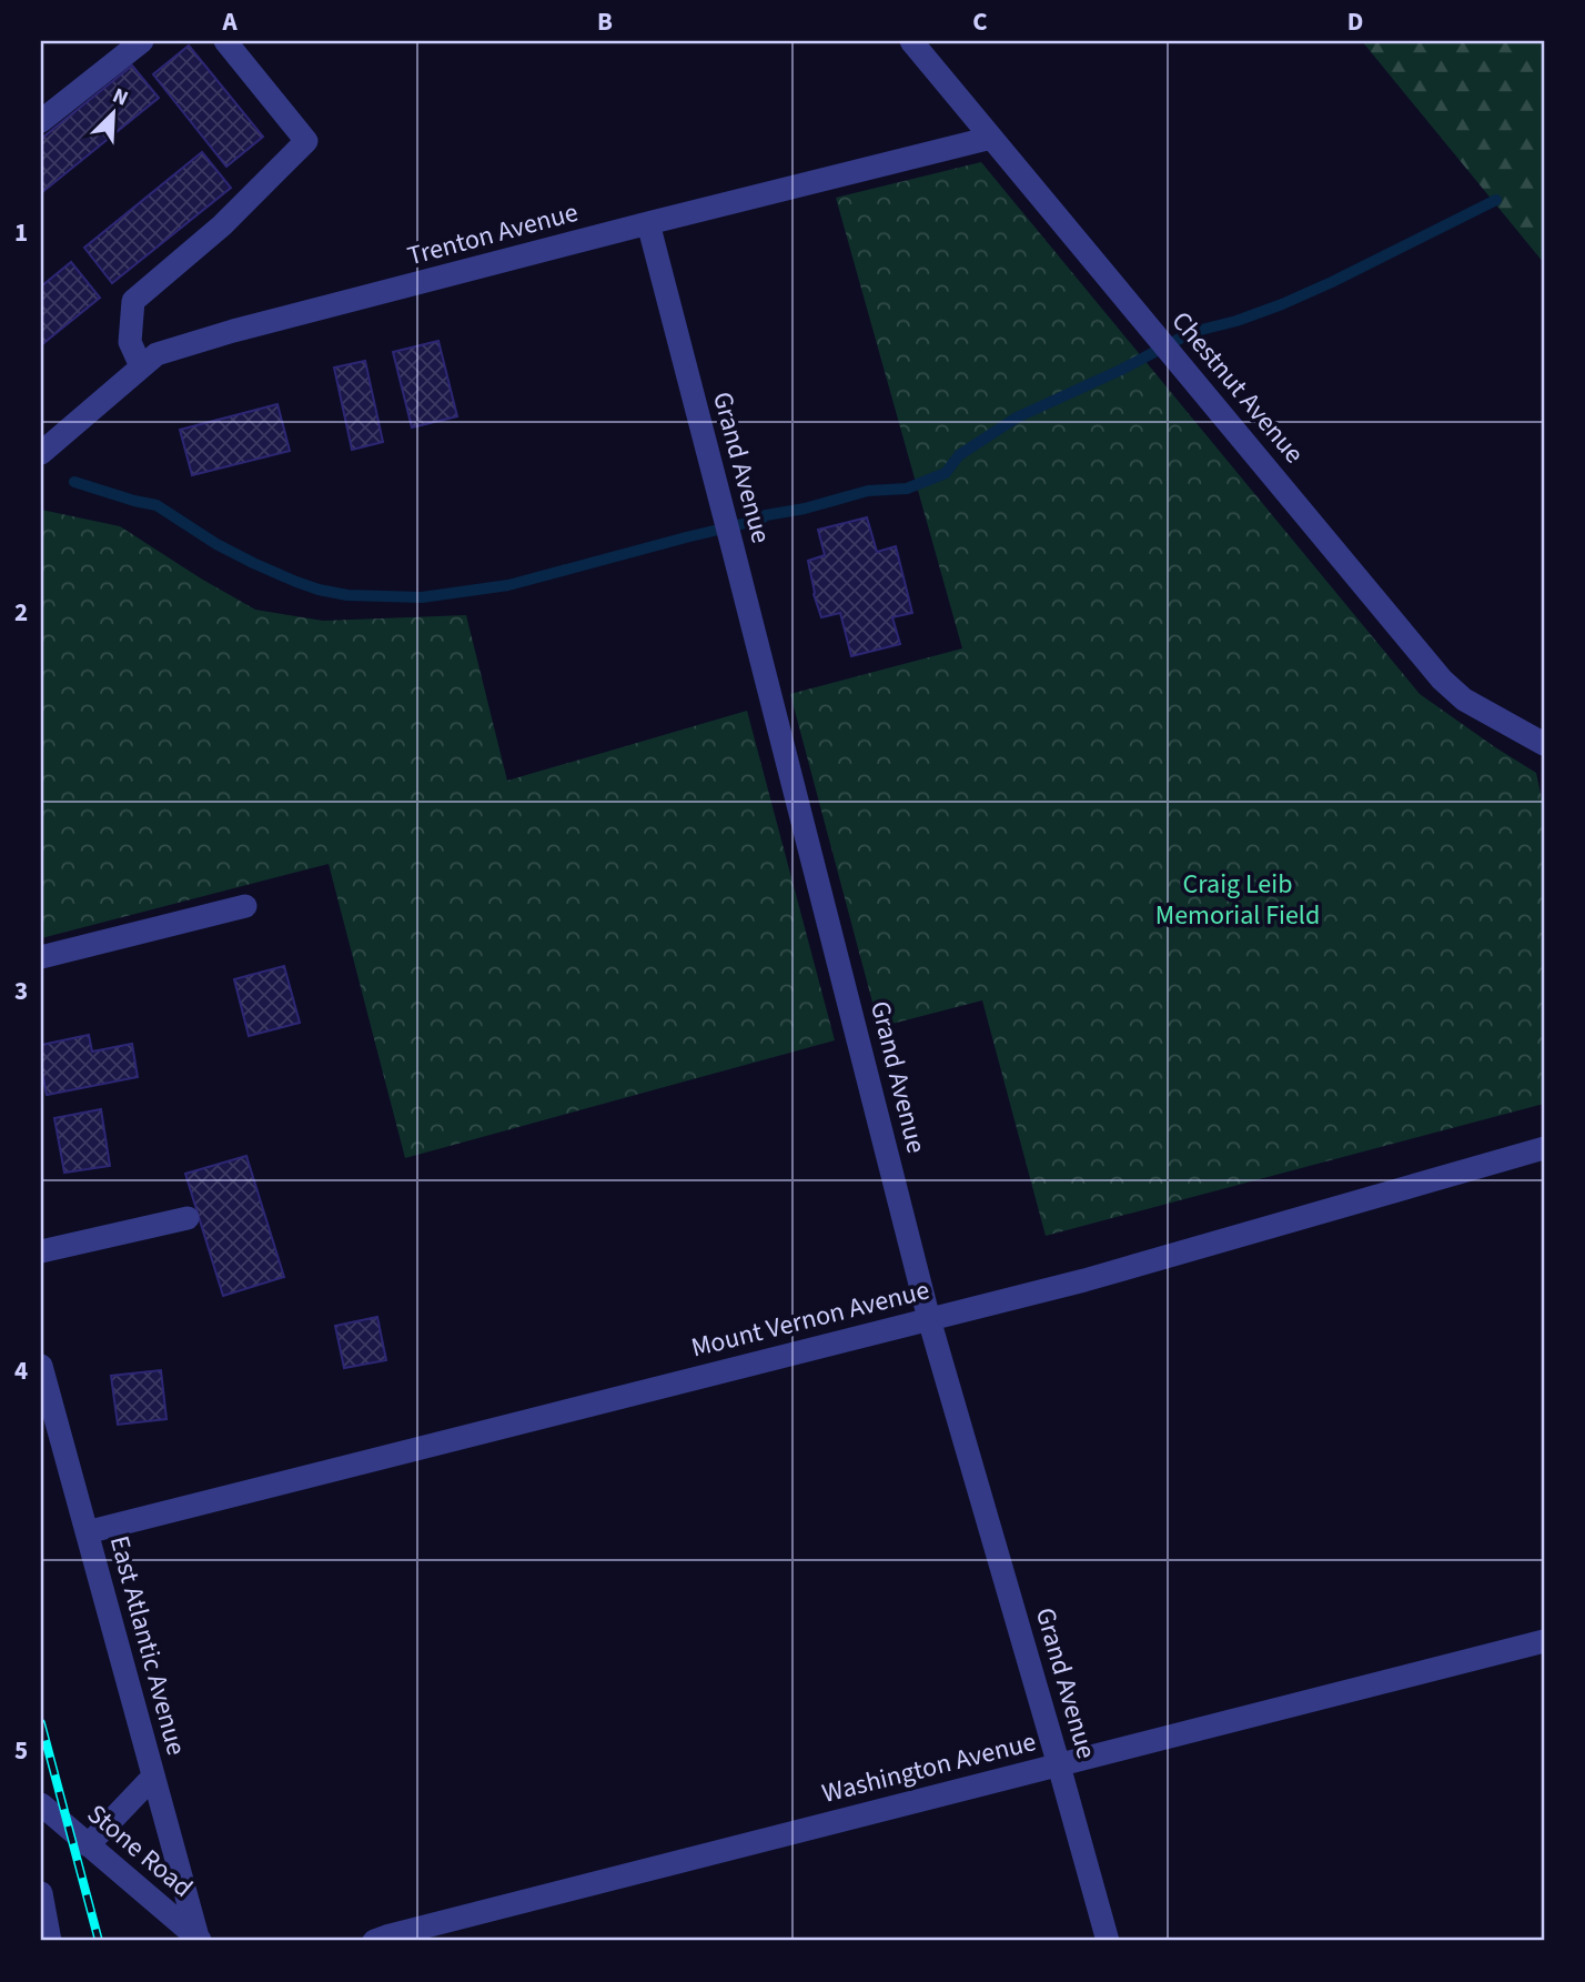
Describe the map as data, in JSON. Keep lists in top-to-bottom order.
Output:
{
  "streets": {
    "street": [
      "Trenton Avenue",
      "Chestnut Avenue",
      "Grand Avenue",
      "Mount Vernon Avenue",
      "East Atlantic Avenue",
      "Washington Avenue",
      "Stone Road"
    ]
  },
  "crossings": [
    ["Trenton Avenue", "Chestnut Avenue"],
    ["Trenton Avenue", "Grand Avenue"],
    ["Grand Avenue", "Mount Vernon Avenue"],
    ["Grand Avenue", "Washington Avenue"],
    ["Mount Vernon Avenue", "East Atlantic Avenue"],
    ["East Atlantic Avenue", "Stone Road"]
  ],
  "parks": ["Craig Leib Memorial Field"],
  "north": "top right",
  "grid": {
    "columns": [
      "A",
      "B",
      "C",
      "D"
    ],
    "rows": [
      "1",
      "2",
      "3",
      "4",
      "5"
    ]
  }
}
